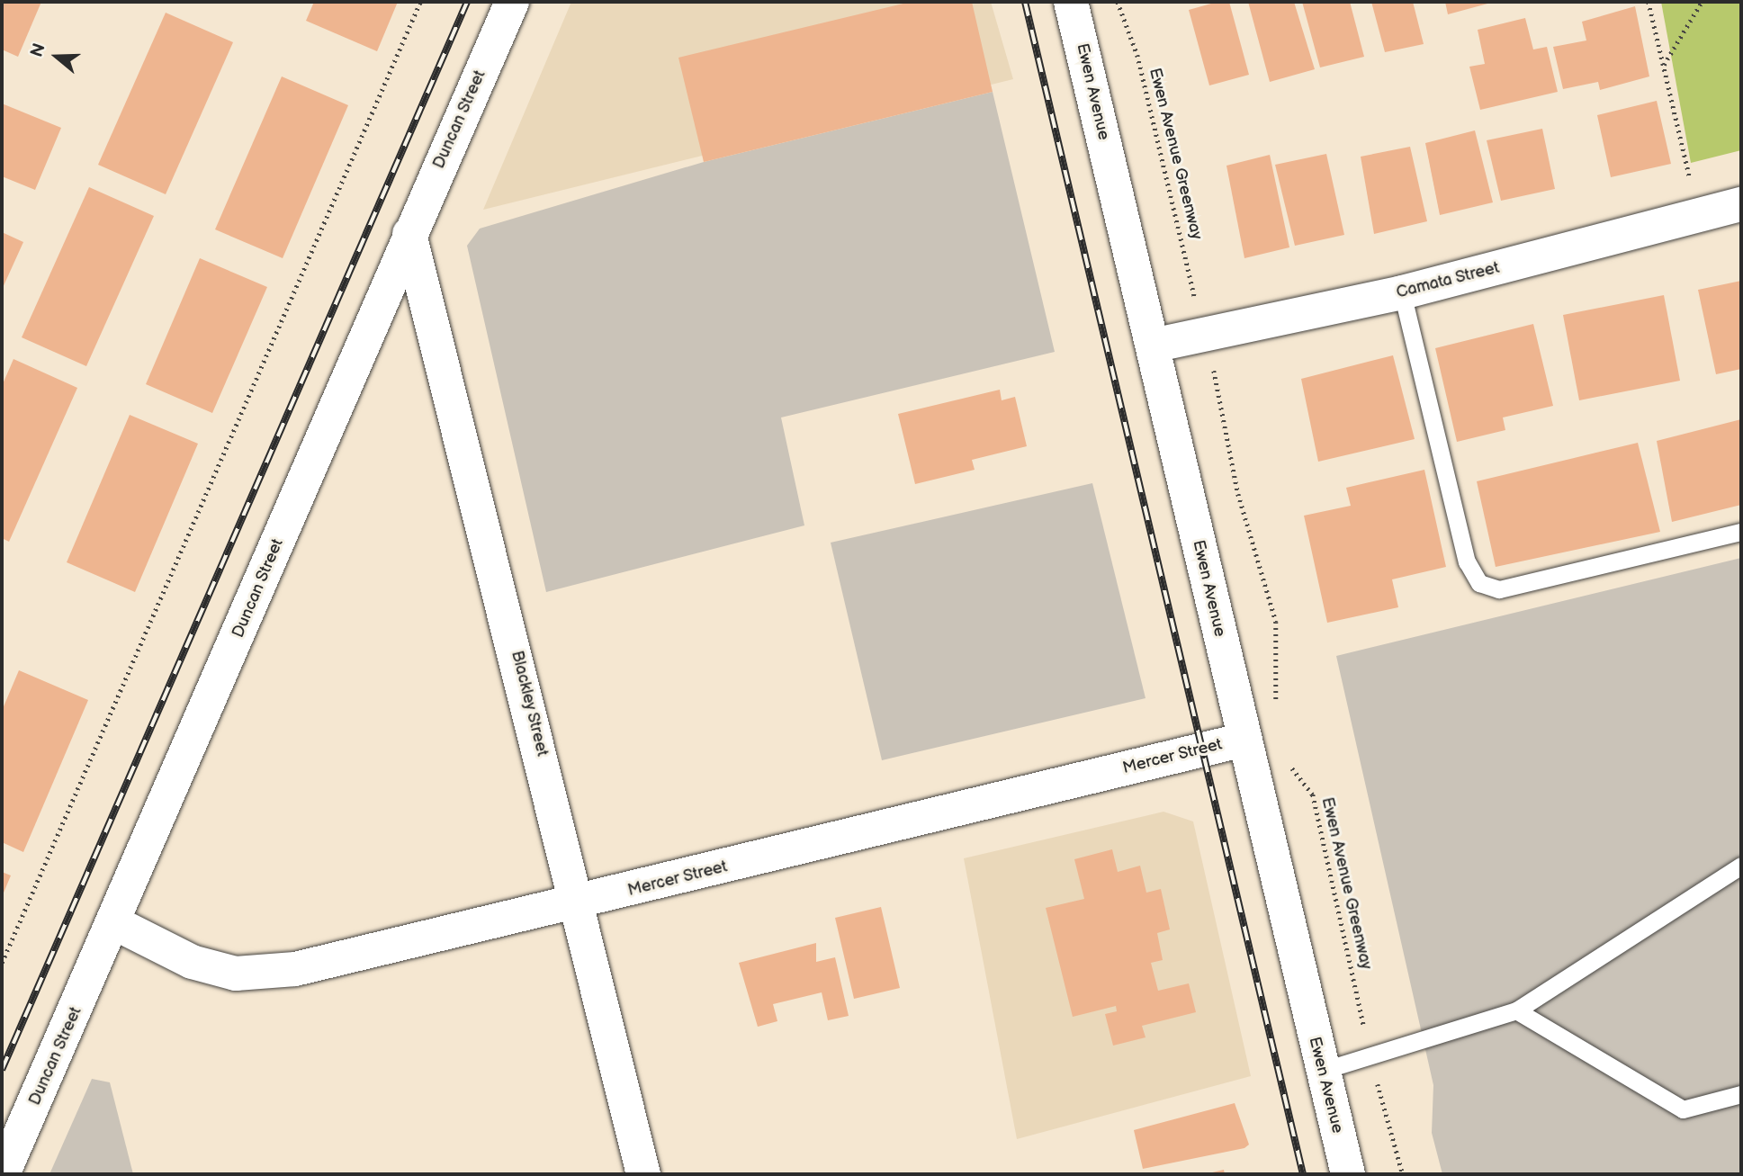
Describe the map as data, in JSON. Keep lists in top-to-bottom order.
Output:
{
  "streets": {
    "street": [
      "Ewen Avenue",
      "Duncan Street",
      "Camata Street",
      "Blackley Street",
      "Mercer Street"
    ],
    "path": ["Ewen Avenue Greenway"]
  },
  "crossings": [
    ["Ewen Avenue", "Camata Street"],
    ["Ewen Avenue", "Mercer Street"],
    ["Duncan Street", "Blackley Street"],
    ["Duncan Street", "Mercer Street"],
    ["Blackley Street", "Mercer Street"]
  ],
  "north": "left"
}
